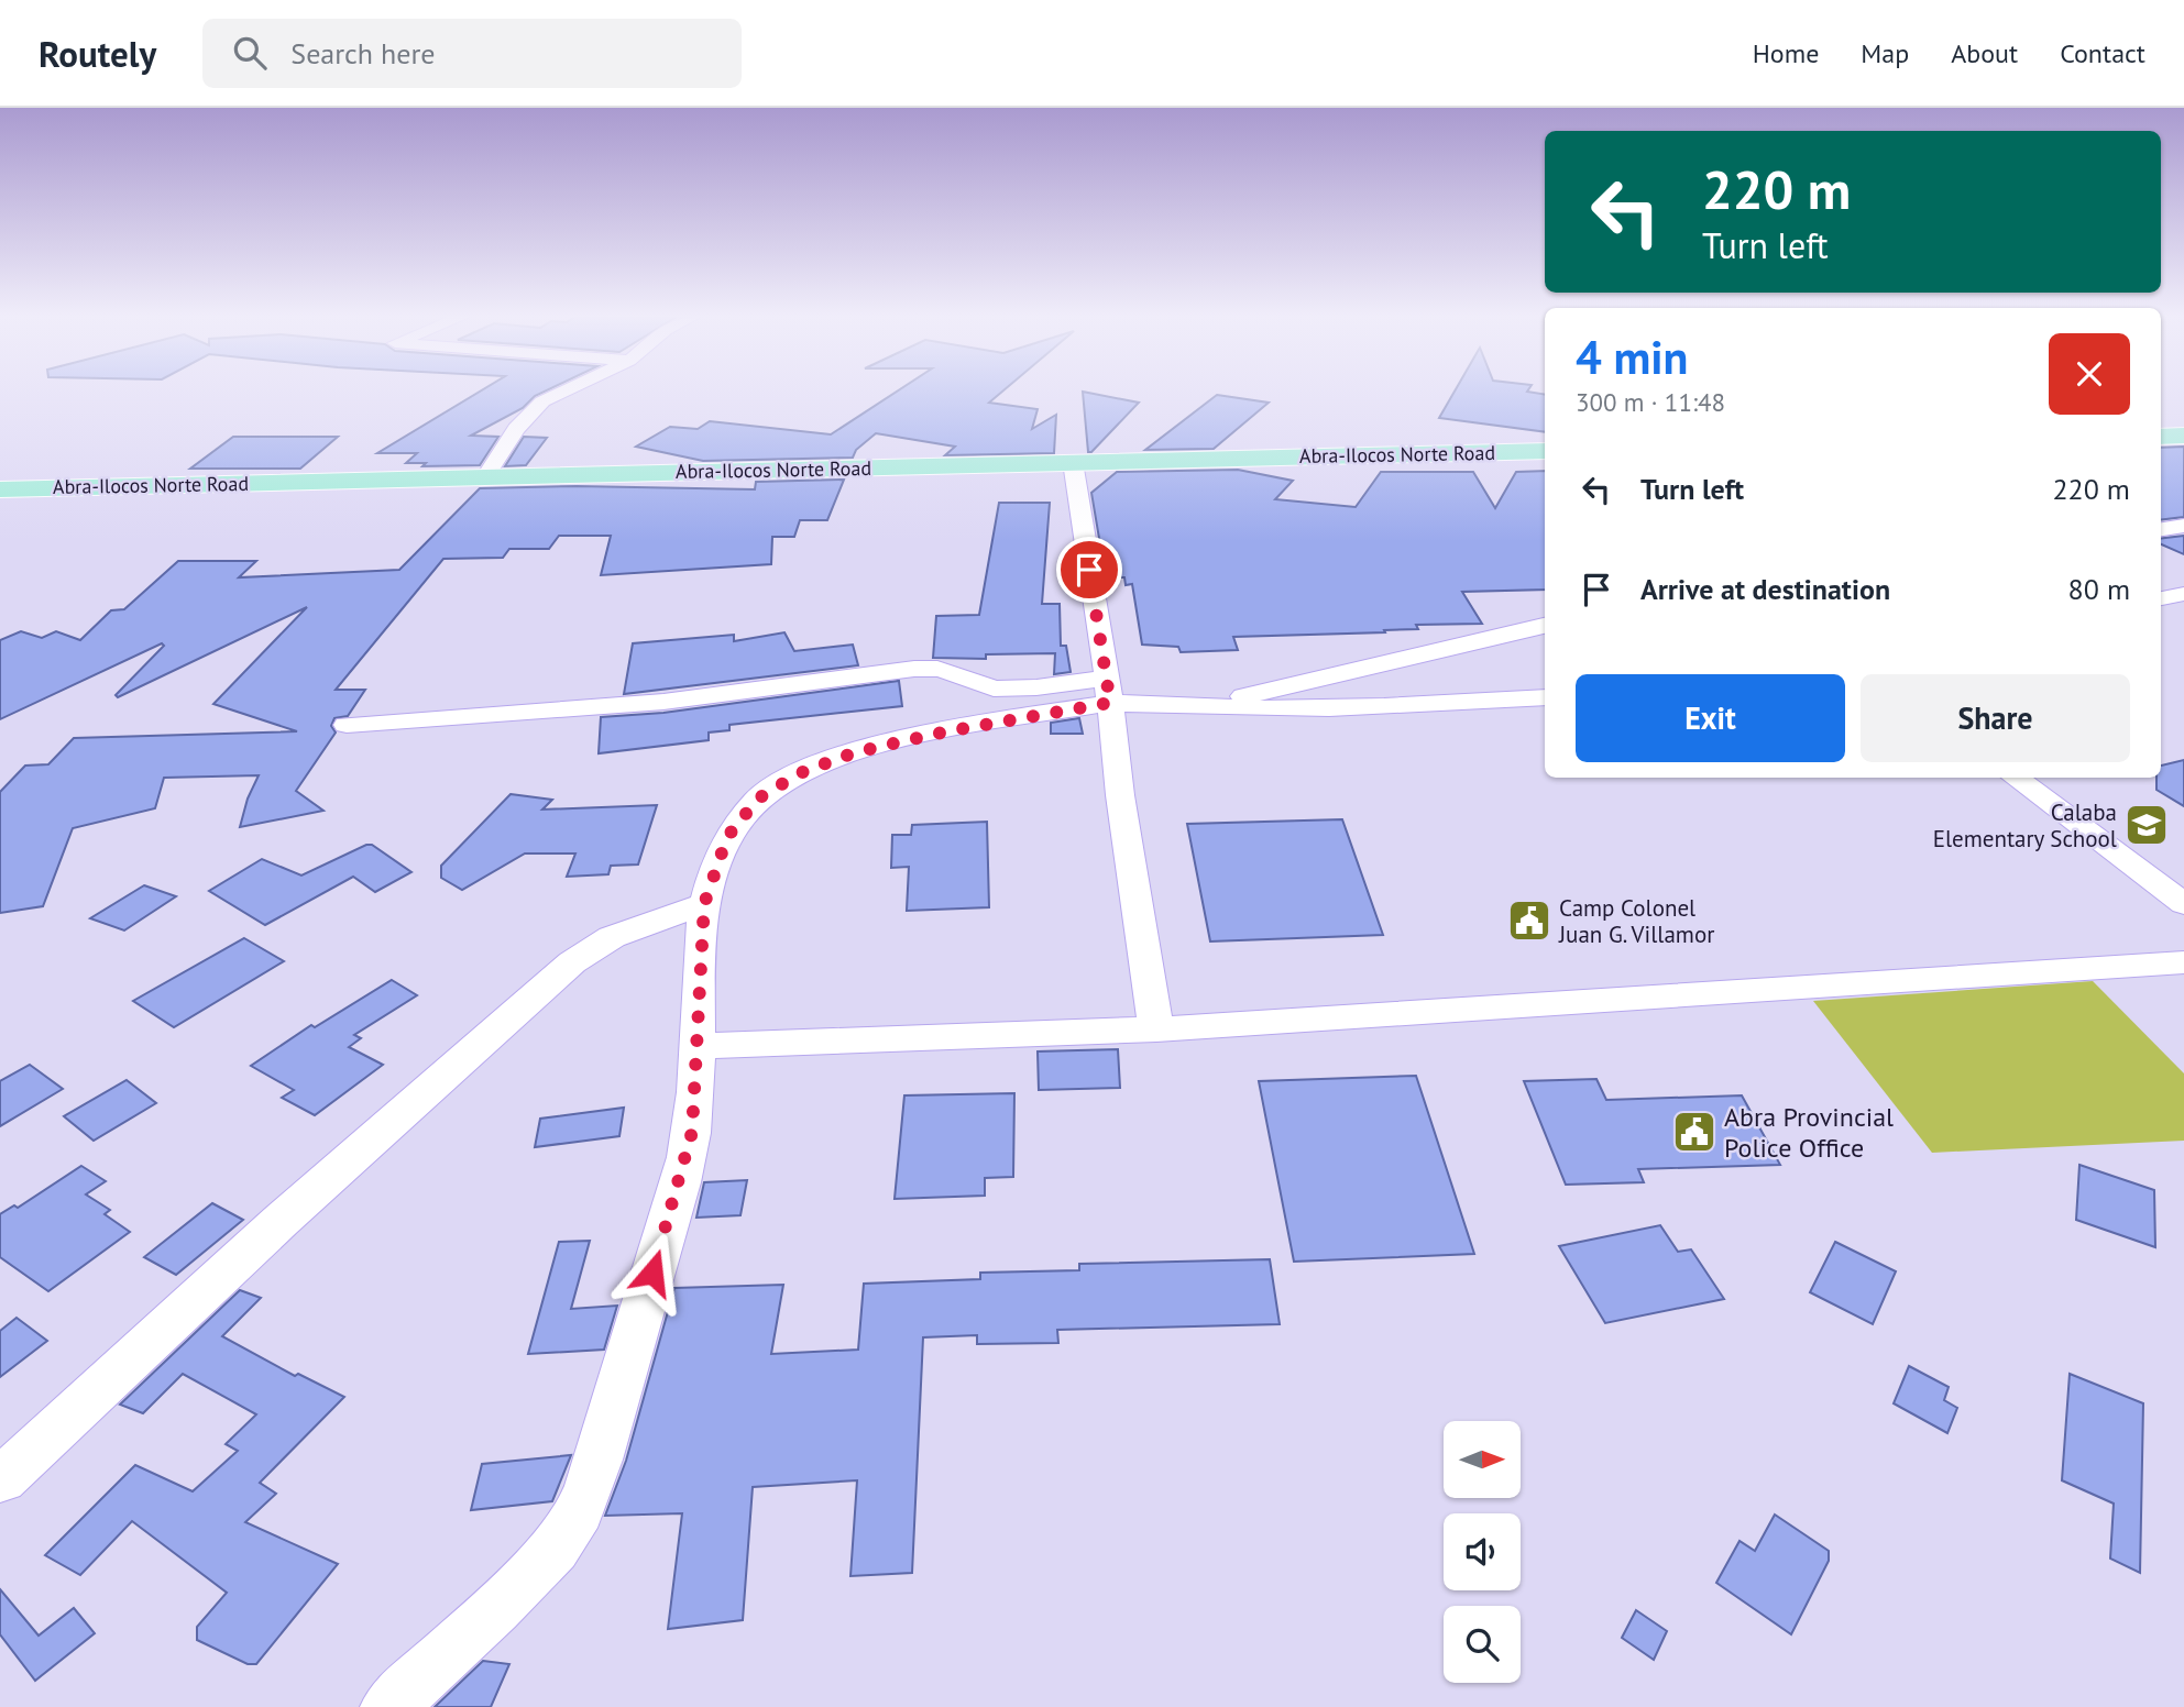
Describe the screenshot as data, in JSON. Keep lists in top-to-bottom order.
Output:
{
  "streets": {
    "main road": ["Abra-Ilocos Norte Road"]
  },
  "places": {
    "school or university": ["Calaba Elementary School"],
    "public building": ["Camp Colonel Juan G. Villamor", "Abra Provincial Police Office"]
  },
  "north": "right",
  "page": {
    "header": "Routely",
    "search": "Search here",
    "nav": [
      "Home",
      "Map",
      "About",
      "Contact"
    ],
    "turn": ["220 m", "Turn left"],
    "heading": ["4 min", "300 m · 11:48"],
    "list": [
      {
        "name": "Turn left",
        "value": "220 m"
      },
      {
        "name": "Arrive at destination",
        "value": "80 m"
      }
    ],
    "buttons": ["Exit", "Share"]
  }
}
